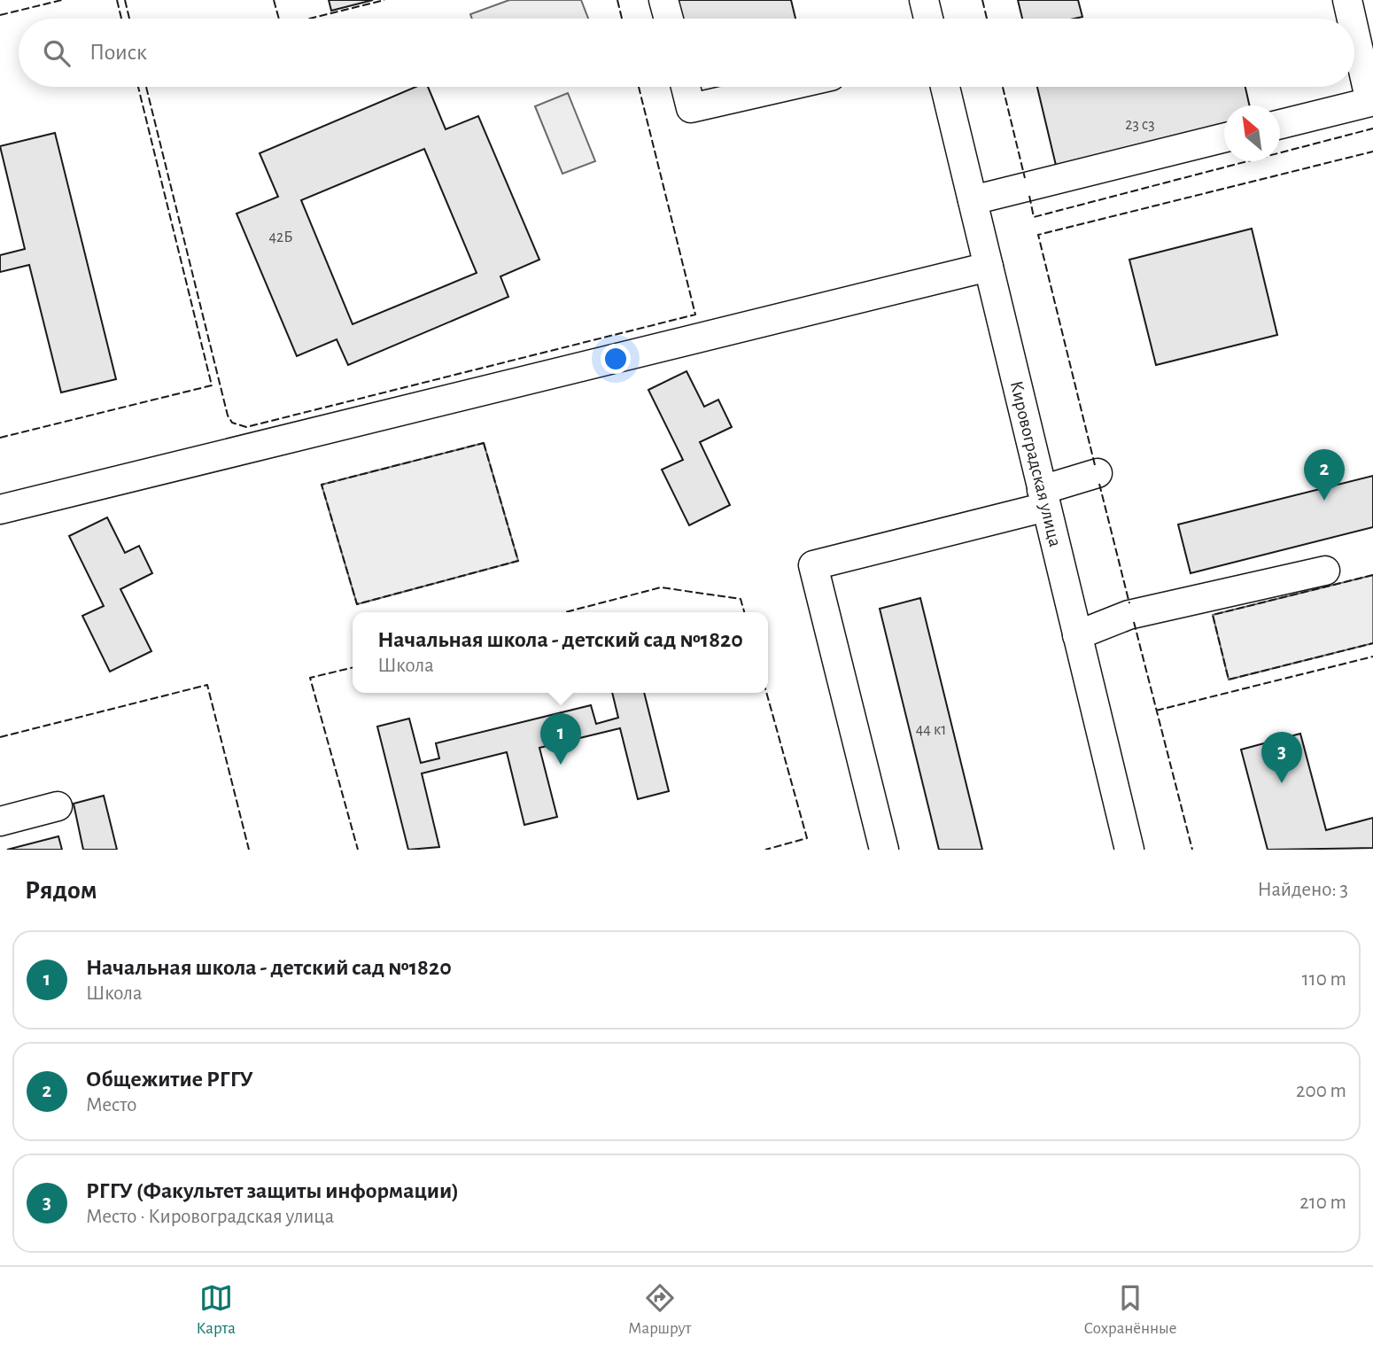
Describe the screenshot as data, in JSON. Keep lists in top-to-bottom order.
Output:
{
  "streets": {
    "street": ["Кировоградская улица"]
  },
  "house_numbers": ["23 с3", "42Б", "44 к1"],
  "north": "top left",
  "page": {
    "search": "Поиск",
    "pins": ["2", "1", "3"],
    "popup": ["Начальная школа - детский сад №1820", "Школа"],
    "heading": ["Рядом", "Найдено: 3"],
    "list": [
      {
        "mark": "1",
        "name": "Начальная школа - детский сад №1820",
        "note": "Школа",
        "value": "110 m"
      },
      {
        "mark": "2",
        "name": "Общежитие РГГУ",
        "note": "Место",
        "value": "200 m"
      },
      {
        "mark": "3",
        "name": "РГГУ (Факультет защиты информации)",
        "note": "Место · Кировоградская улица",
        "value": "210 m"
      }
    ],
    "nav": ["Карта", "Маршрут", "Сохранённые"]
  }
}
